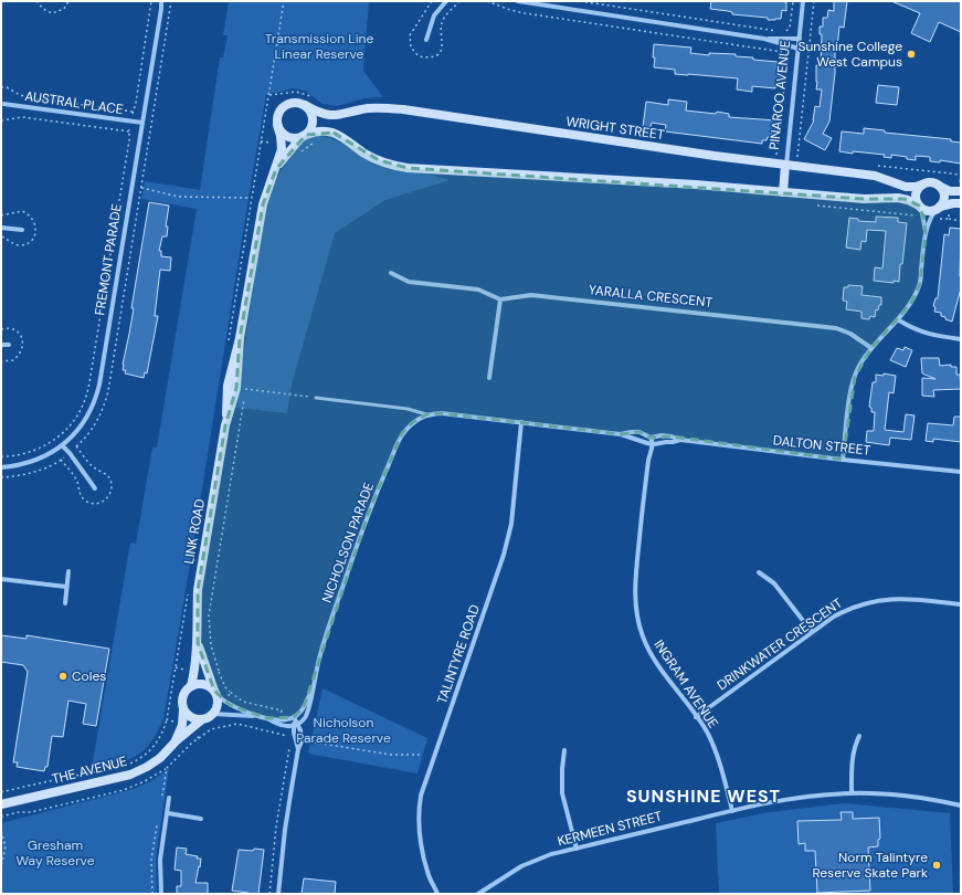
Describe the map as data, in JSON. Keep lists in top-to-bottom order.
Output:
{
  "streets": {
    "street": [
      "PINAROO AVENUE",
      "AUSTRAL PLACE",
      "WRIGHT STREET",
      "FREMONT PARADE",
      "YARALLA CRESCENT",
      "DALTON STREET",
      "LINK ROAD",
      "NICHOLSON PARADE",
      "DRINKWATER CRESCENT",
      "TALINTYRE ROAD",
      "INGRAM AVENUE",
      "THE AVENUE",
      "KERMEEN STREET"
    ]
  },
  "crossings": [
    ["PINAROO AVENUE", "WRIGHT STREET"],
    ["AUSTRAL PLACE", "FREMONT PARADE"],
    ["WRIGHT STREET", "LINK ROAD"],
    ["DALTON STREET", "NICHOLSON PARADE"],
    ["DALTON STREET", "TALINTYRE ROAD"],
    ["DALTON STREET", "INGRAM AVENUE"],
    ["LINK ROAD", "THE AVENUE"],
    ["DRINKWATER CRESCENT", "INGRAM AVENUE"],
    ["INGRAM AVENUE", "KERMEEN STREET"]
  ],
  "districts": ["SUNSHINE WEST"],
  "parks": ["Transmission Line Linear Reserve", "Nicholson Parade Reserve", "Gresham Way Reserve"],
  "places": ["Sunshine College West Campus", "Coles", "Norm Talintyre Reserve Skate Park"]
}
